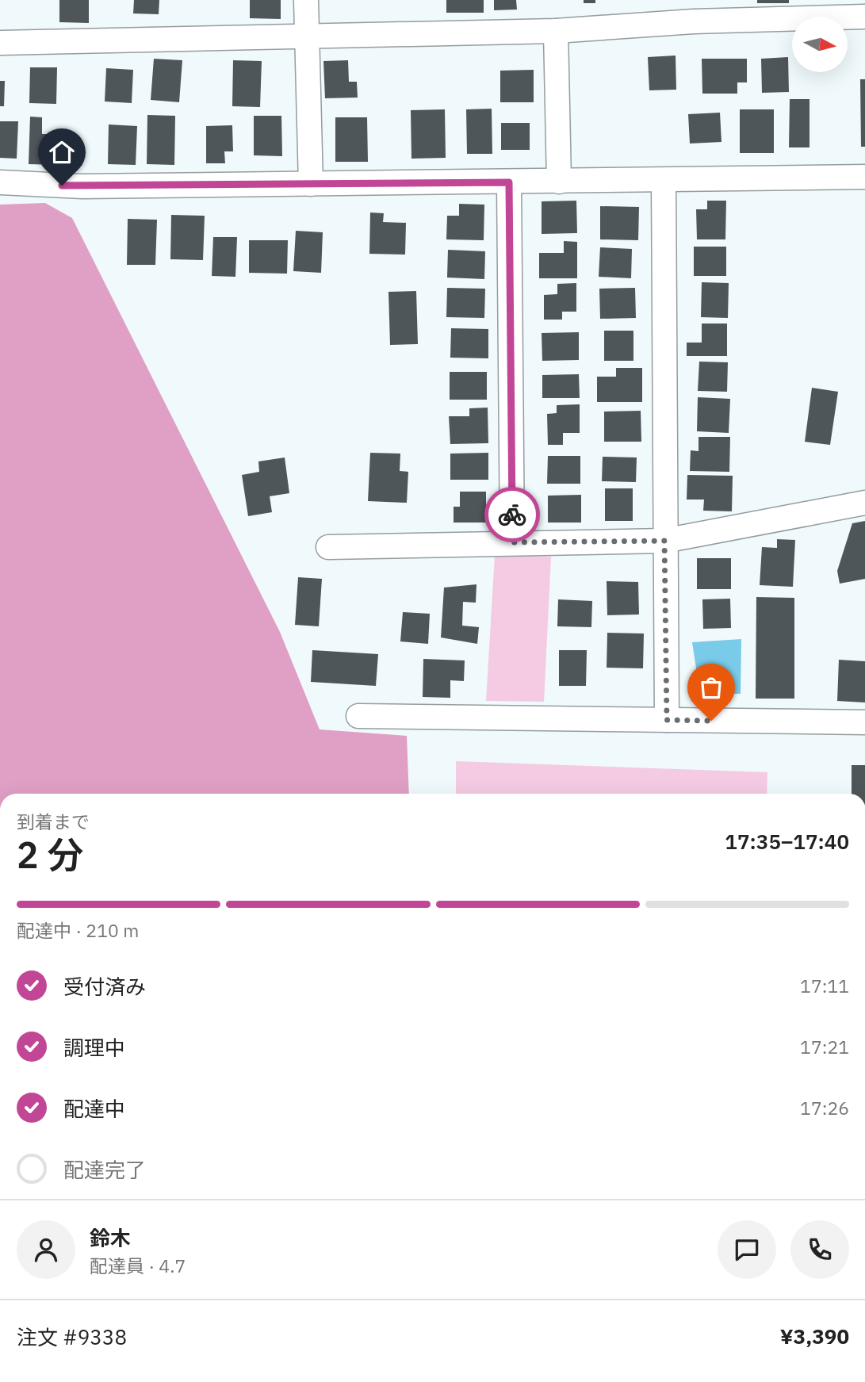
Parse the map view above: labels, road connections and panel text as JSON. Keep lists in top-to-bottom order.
{
  "north": "right",
  "page": {
    "heading": ["2 分", "到着まで", "17:35–17:40"],
    "panel": [
      "鈴木",
      "配達員 · 4.7",
      "注文 #9338",
      "¥3,390"
    ],
    "bar": "配達中 · 210 m",
    "list": [
      ["受付済み", "17:11"],
      ["調理中", "17:21"],
      ["配達中", "17:26"],
      "配達完了"
    ]
  }
}
